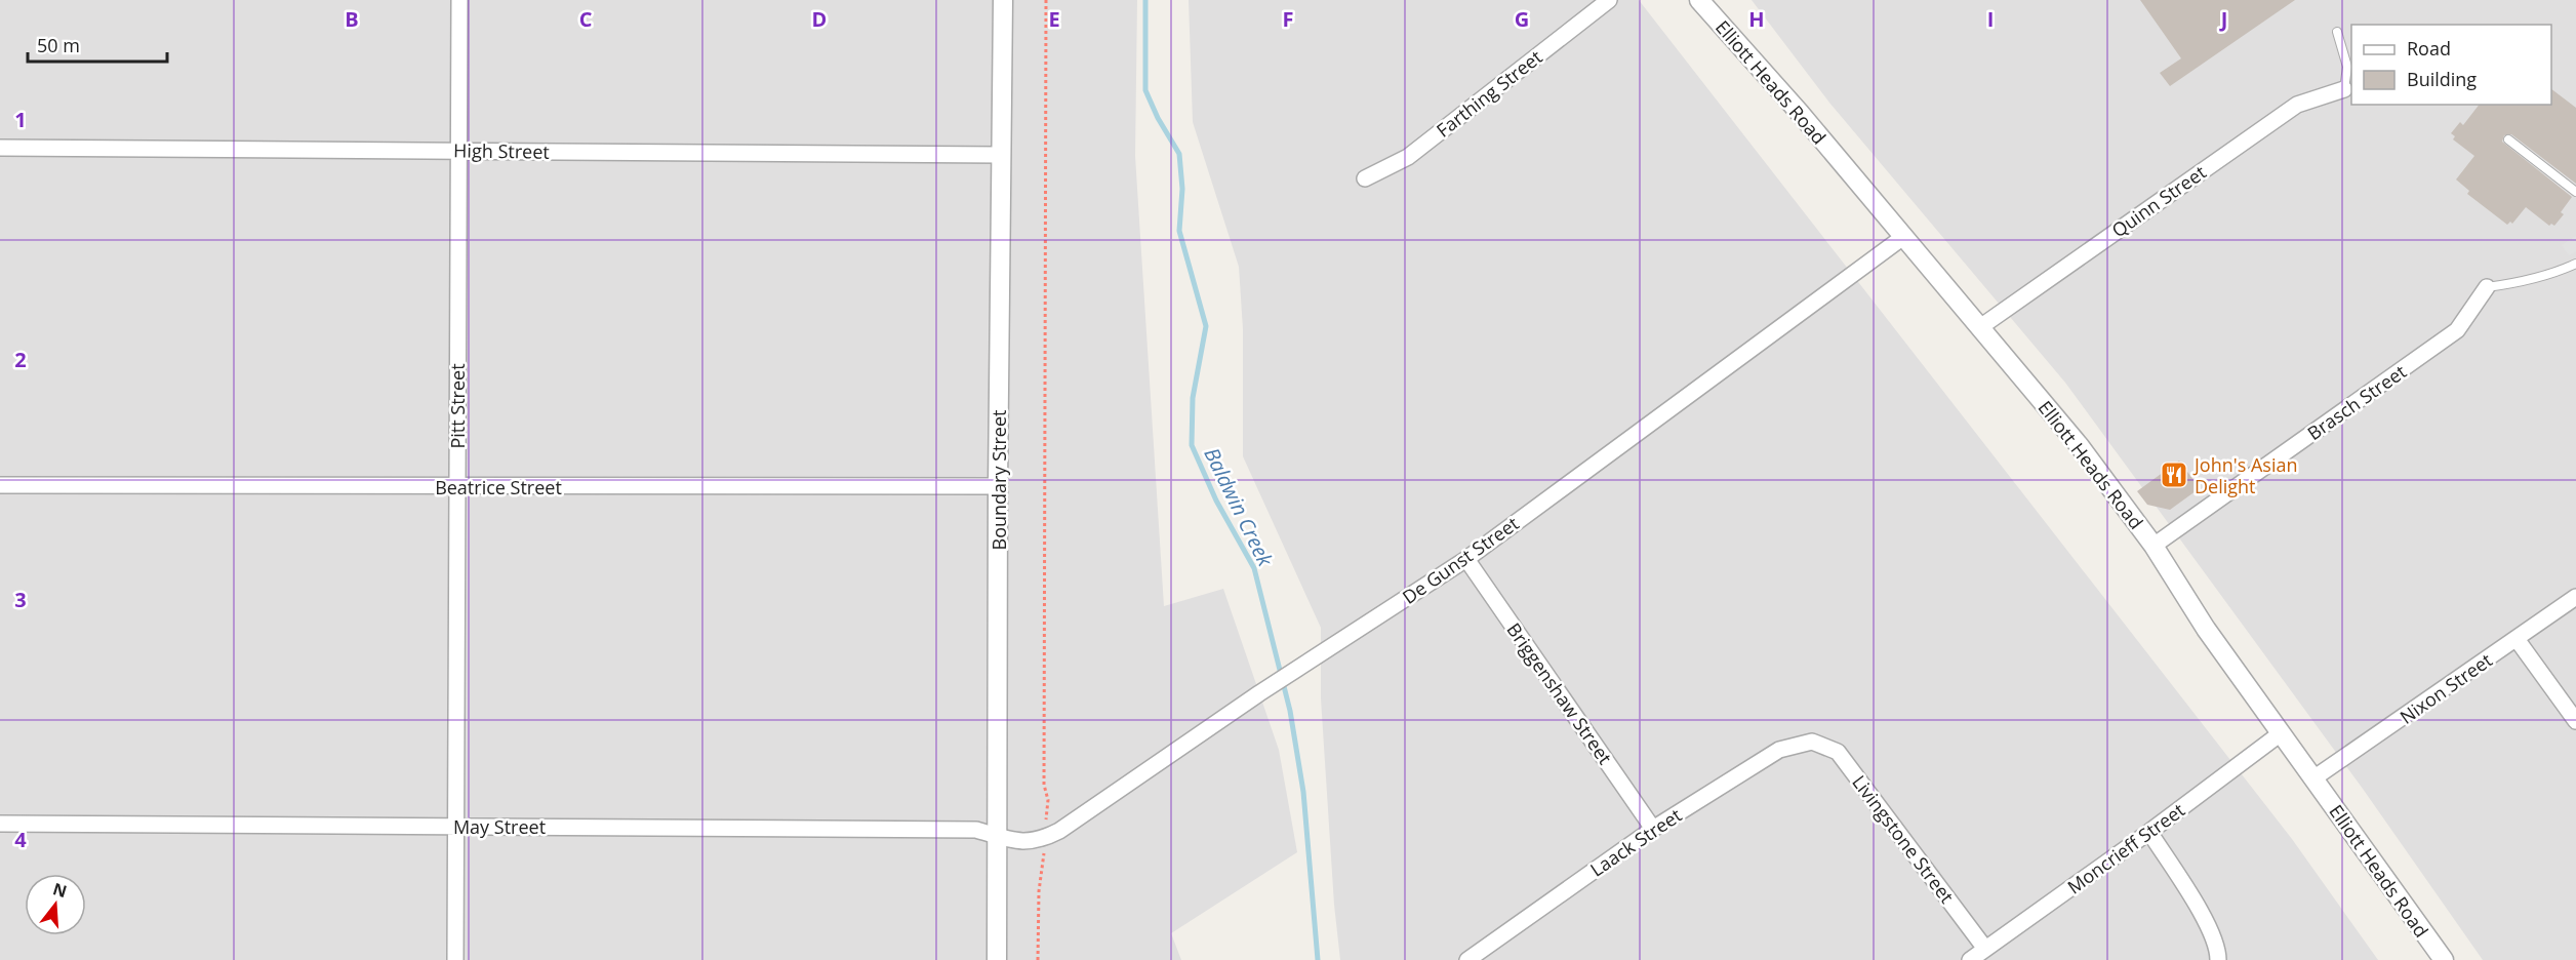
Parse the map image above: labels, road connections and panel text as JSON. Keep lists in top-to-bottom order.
{
  "streets": {
    "street": [
      "Elliott Heads Road",
      "Farthing Street",
      "High Street",
      "Quinn Street",
      "Brasch Street",
      "Pitt Street",
      "Boundary Street",
      "Beatrice Street",
      "De Gunst Street",
      "Nixon Street",
      "Briggenshaw Street",
      "May Street",
      "Livingstone Street",
      "Laack Street",
      "Moncrieff Street"
    ]
  },
  "crossings": [
    ["Elliott Heads Road", "Quinn Street"],
    ["Elliott Heads Road", "Brasch Street"],
    ["Elliott Heads Road", "De Gunst Street"],
    ["Elliott Heads Road", "Nixon Street"],
    ["Elliott Heads Road", "Moncrieff Street"],
    ["High Street", "Pitt Street"],
    ["High Street", "Boundary Street"],
    ["Pitt Street", "Beatrice Street"],
    ["Pitt Street", "May Street"],
    ["Boundary Street", "Beatrice Street"],
    ["Boundary Street", "De Gunst Street"],
    ["Boundary Street", "May Street"],
    ["De Gunst Street", "Briggenshaw Street"],
    ["De Gunst Street", "May Street"],
    ["Briggenshaw Street", "Laack Street"],
    ["Livingstone Street", "Laack Street"],
    ["Livingstone Street", "Moncrieff Street"]
  ],
  "water": ["Baldwin Creek"],
  "places": {
    "restaurant": ["John's Asian Delight"]
  },
  "legend": ["Road", "Building"],
  "scale_bar": "50 m",
  "north": "top",
  "grid": {
    "columns": [
      "B",
      "C",
      "D",
      "E",
      "F",
      "G",
      "H",
      "I",
      "J"
    ],
    "rows": [
      "1",
      "2",
      "3",
      "4"
    ]
  }
}
